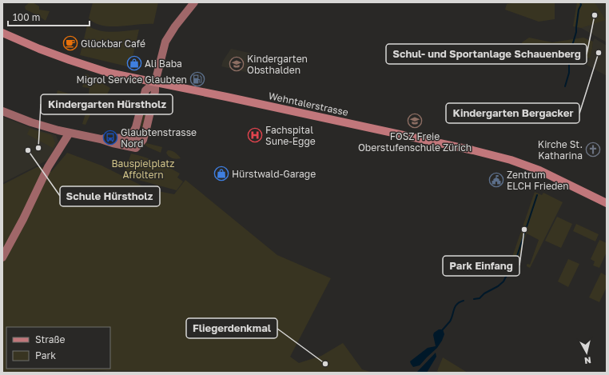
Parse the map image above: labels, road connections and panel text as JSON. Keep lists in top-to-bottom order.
{
  "streets": {
    "main road": ["Wehntalerstrasse"]
  },
  "parks": ["Bauspielplatz Affoltern"],
  "places": {
    "other": [
      "Schul- und Sportanlage Schauenberg",
      "Kindergarten Bergacker",
      "Kindergarten Hürstholz",
      "Schule Hürstholz",
      "Park Einfang",
      "Fliegerdenkmal"
    ],
    "cafe": ["Glückbar Café"],
    "shop": ["Ali Baba", "Hürstwald-Garage"],
    "school or university": ["Kindergarten Obsthalden", "FOSZ Freie Oberstufenschule Zürich"],
    "fuel station": ["Migrol Service Glaubten"],
    "hospital": ["Fachspital Sune-Egge"],
    "bus stop": ["Glaubtenstrasse Nord"],
    "church": ["Kirche St. Katharina"],
    "public building": ["Zentrum ELCH Frieden"]
  },
  "legend": ["Straße", "Park"],
  "scale_bar": "100 m",
  "north": "bottom"
}
